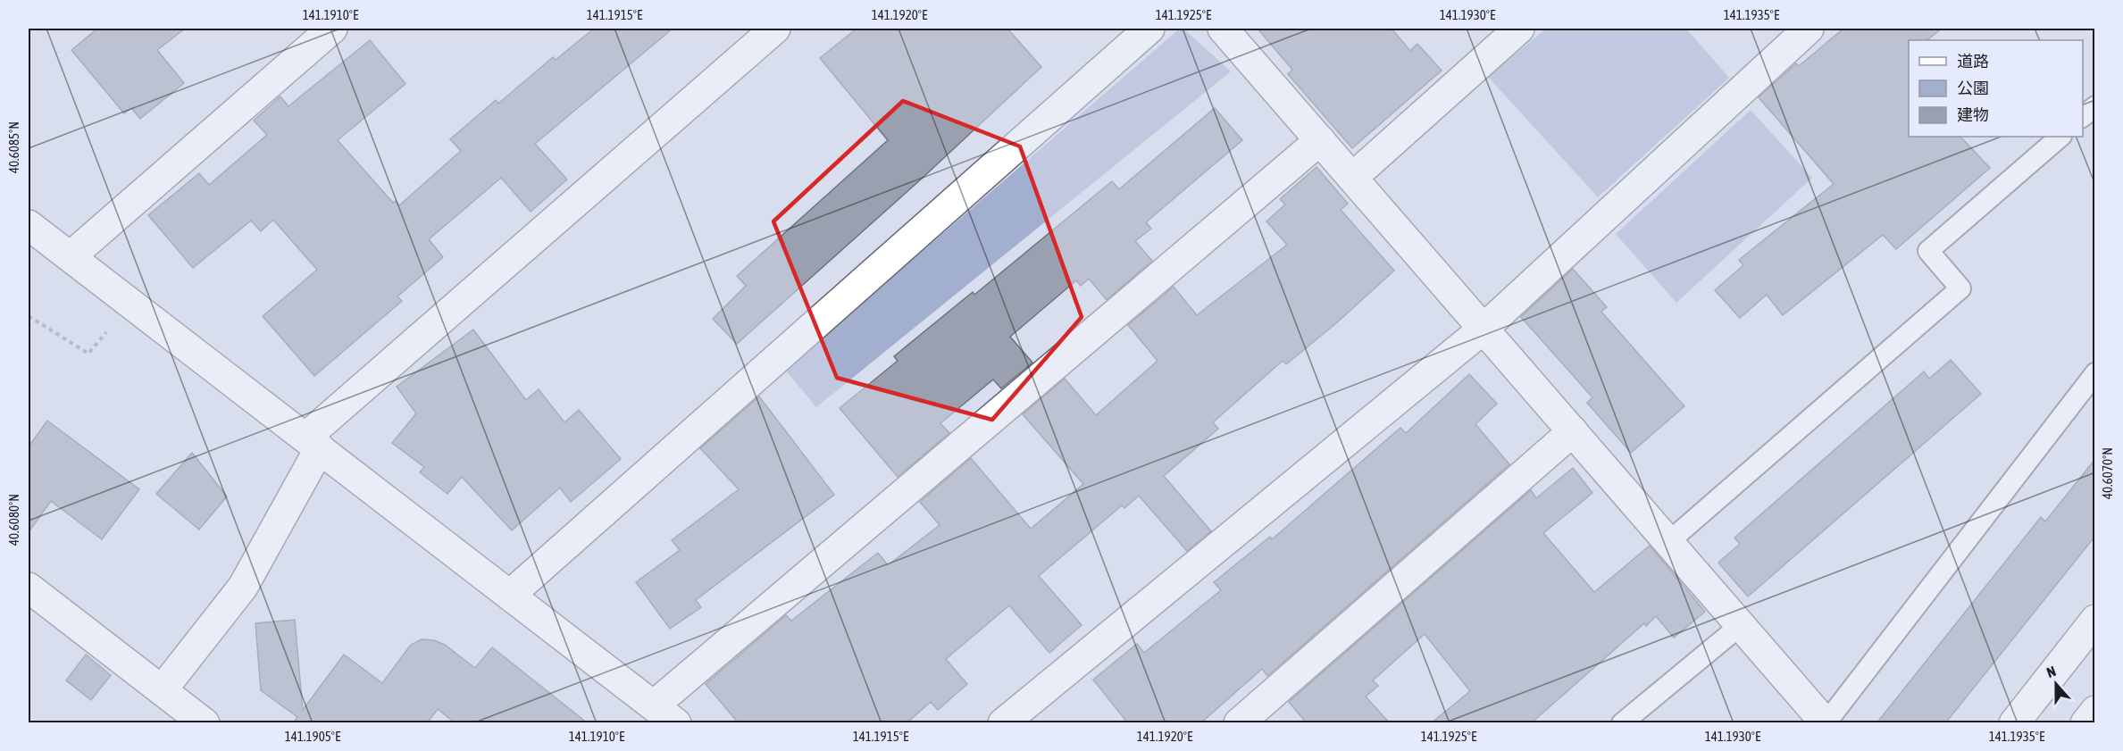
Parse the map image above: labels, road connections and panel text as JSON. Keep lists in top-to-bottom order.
{
  "legend": ["道路", "公園", "建物"],
  "north": "top",
  "coordinates": [
    "141.1910°E",
    "141.1915°E",
    "141.1920°E",
    "141.1925°E",
    "141.1930°E",
    "141.1935°E",
    "40.6085°N",
    "40.6070°N",
    "40.6080°N",
    "141.1905°E"
  ]
}
